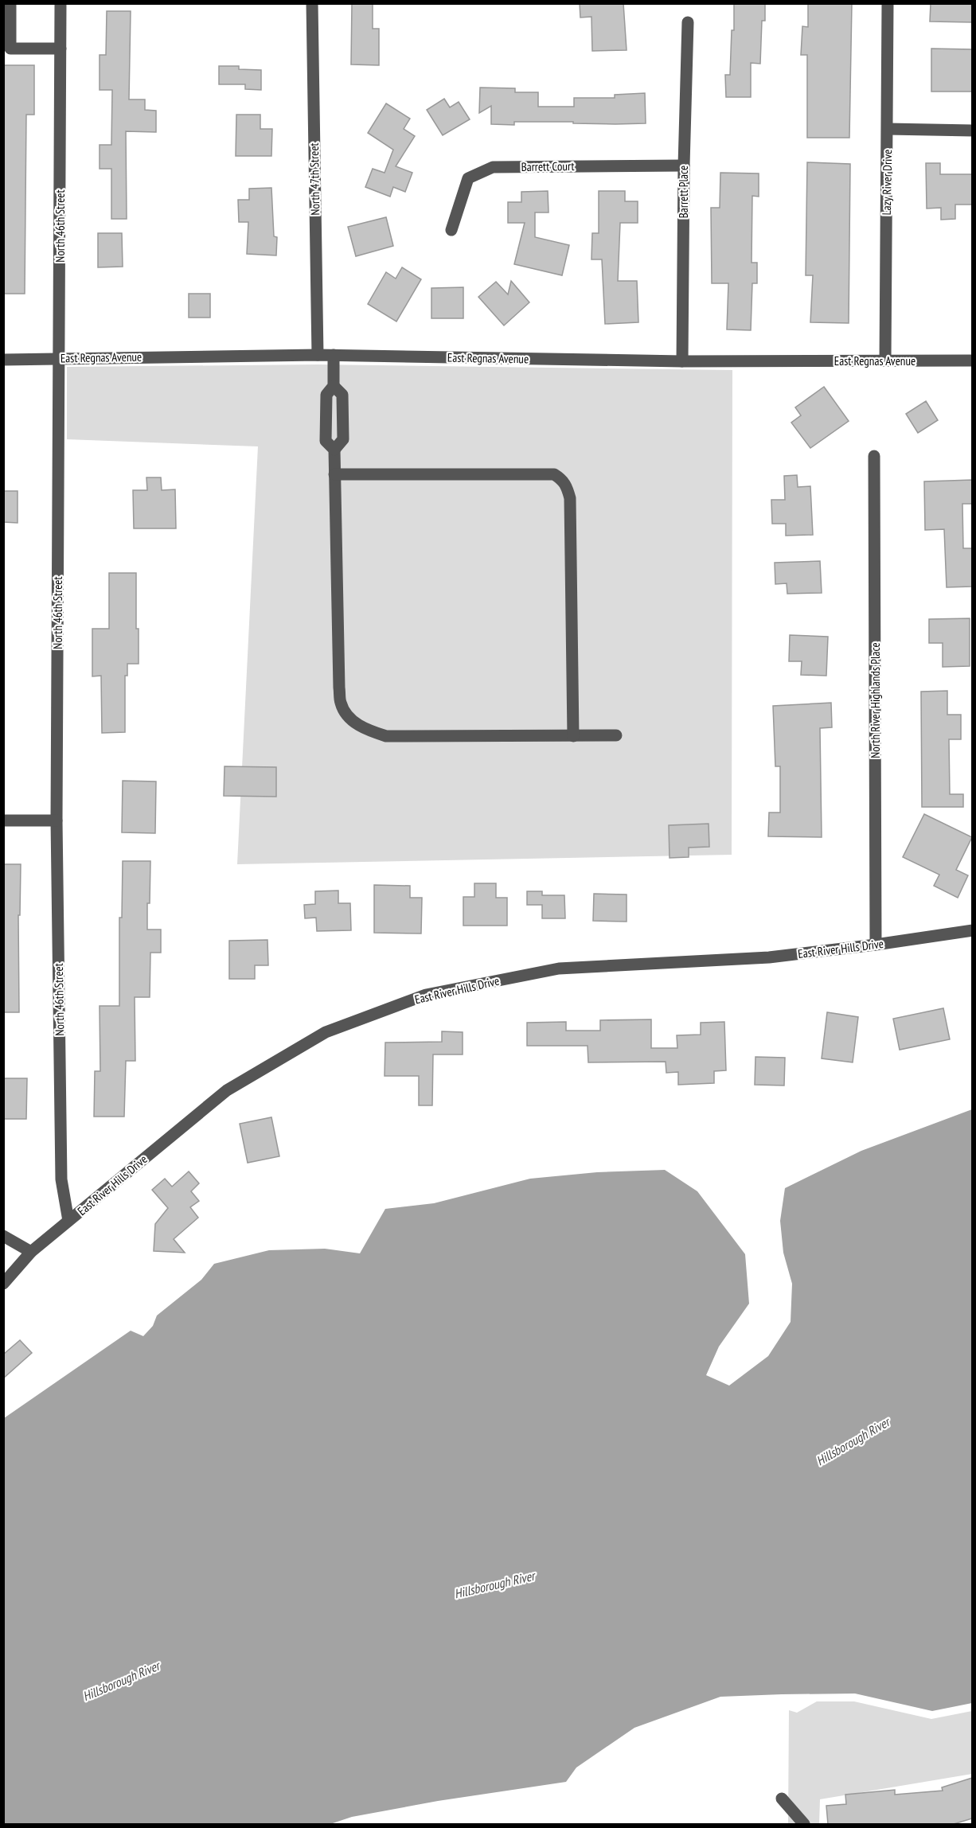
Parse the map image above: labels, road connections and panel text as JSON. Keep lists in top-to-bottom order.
{
  "streets": {
    "street": [
      "Barrett Court",
      "North 47th Street",
      "Lazy River Drive",
      "Barrett Place",
      "North 46th Street",
      "East Regnas Avenue",
      "North River Highlands Place",
      "East River Hills Drive"
    ]
  },
  "crossings": [
    ["Barrett Court", "Barrett Place"],
    ["North 47th Street", "East Regnas Avenue"],
    ["Lazy River Drive", "East Regnas Avenue"],
    ["Barrett Place", "East Regnas Avenue"],
    ["North 46th Street", "East Regnas Avenue"],
    ["North 46th Street", "East River Hills Drive"],
    ["North River Highlands Place", "East River Hills Drive"]
  ],
  "water": ["Hillsborough River"]
}
